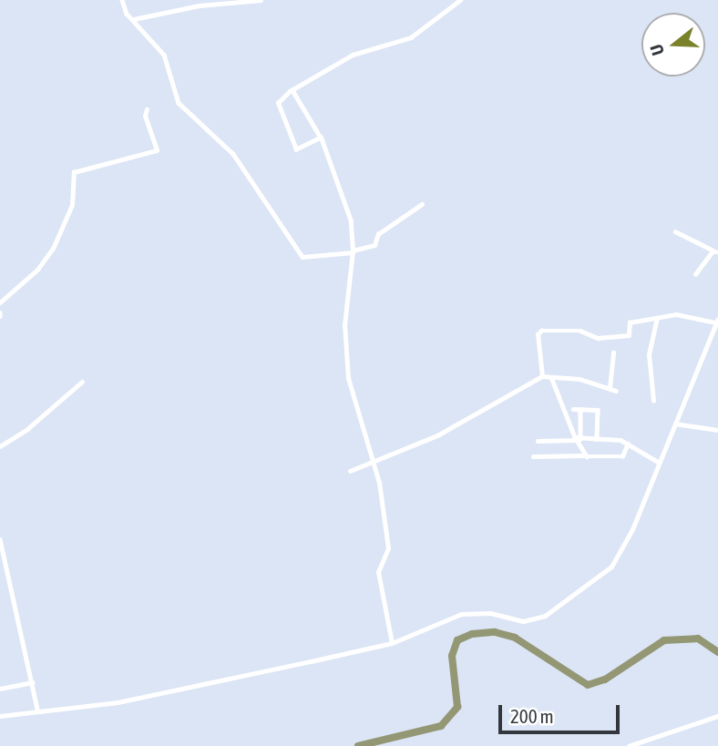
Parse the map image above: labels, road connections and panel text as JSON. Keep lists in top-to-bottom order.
{
  "scale_bar": "200 m",
  "north": "left"
}
